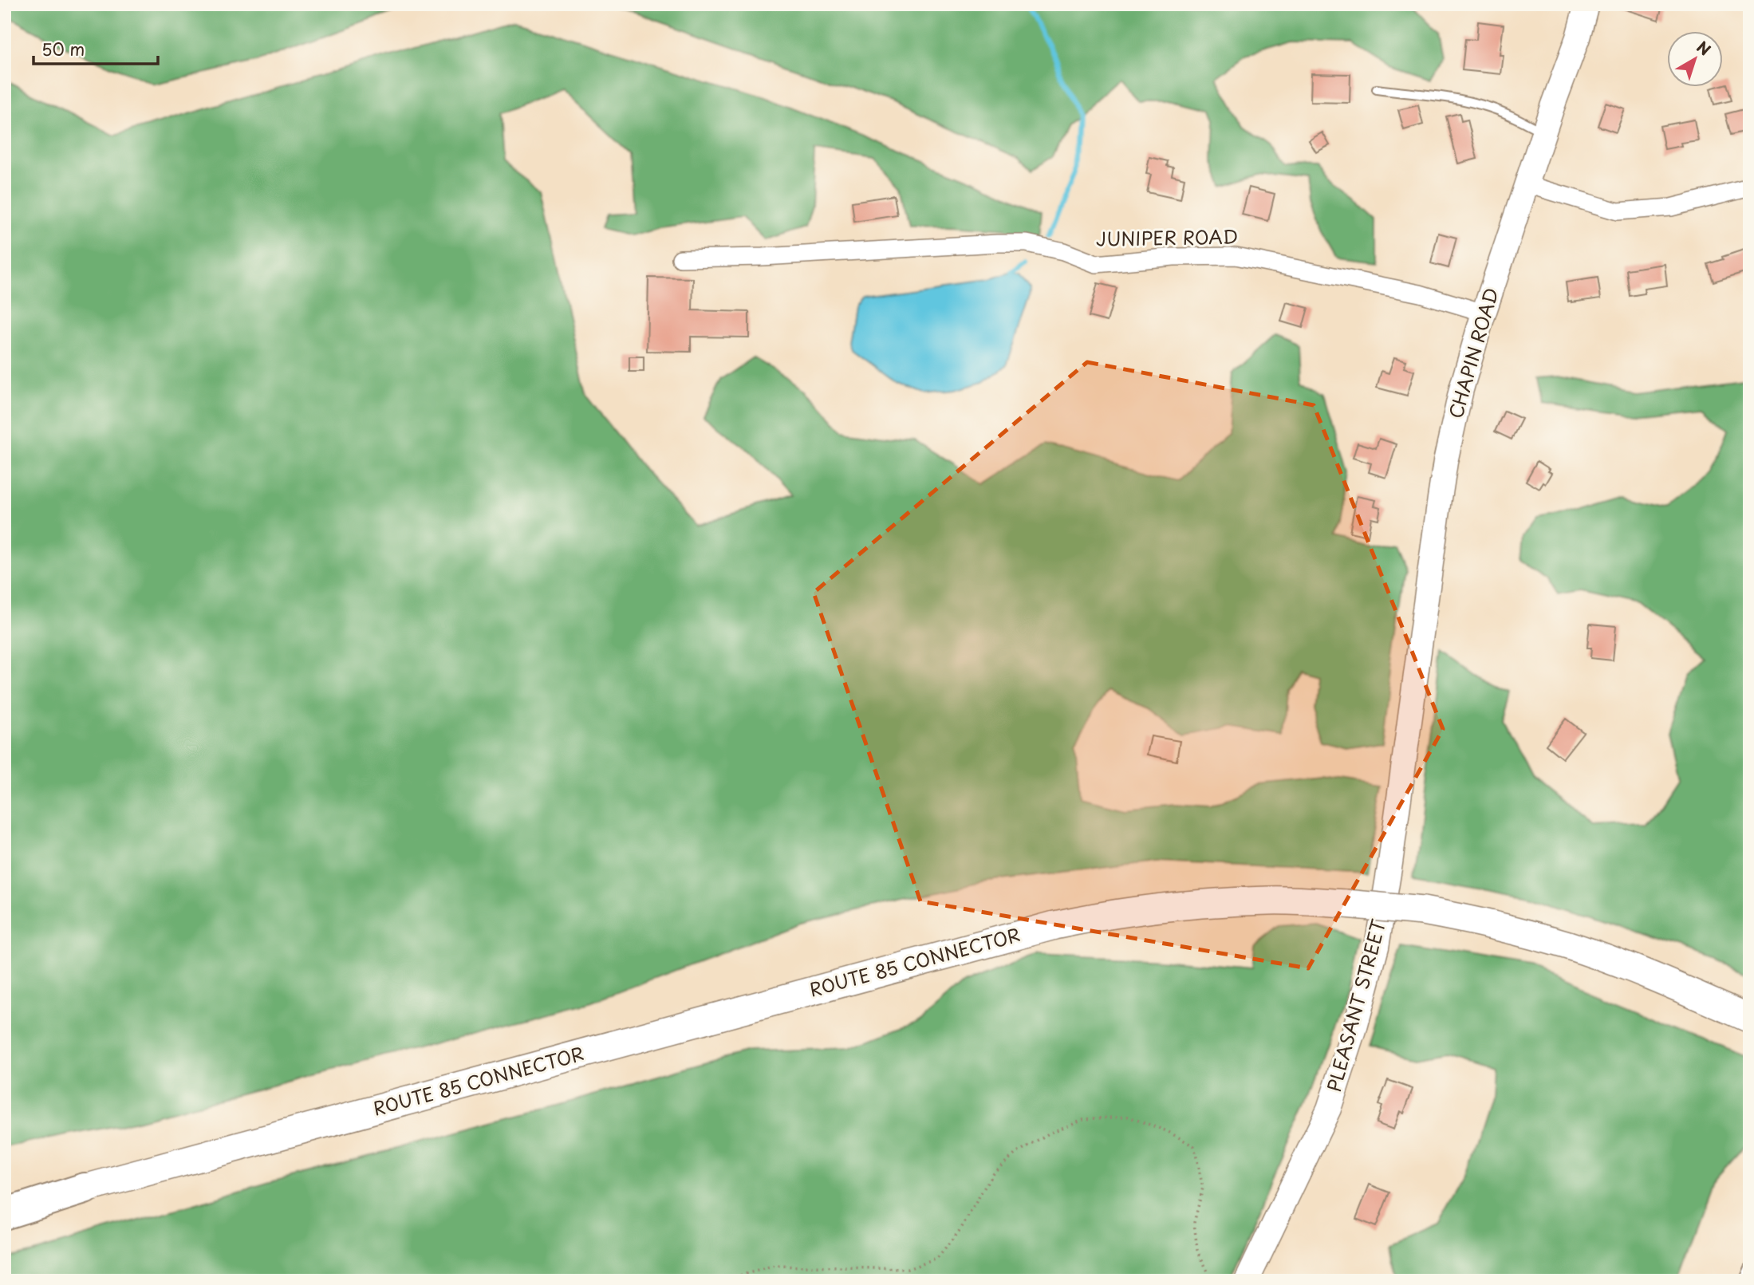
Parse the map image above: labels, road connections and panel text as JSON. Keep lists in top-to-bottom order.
{
  "streets": {
    "highway": ["ROUTE 85 CONNECTOR"],
    "street": ["JUNIPER ROAD", "CHAPIN ROAD", "PLEASANT STREET"]
  },
  "crossings": [
    ["JUNIPER ROAD", "CHAPIN ROAD"],
    ["CHAPIN ROAD", "PLEASANT STREET"]
  ],
  "scale_bar": "50 m",
  "north": "top right"
}
